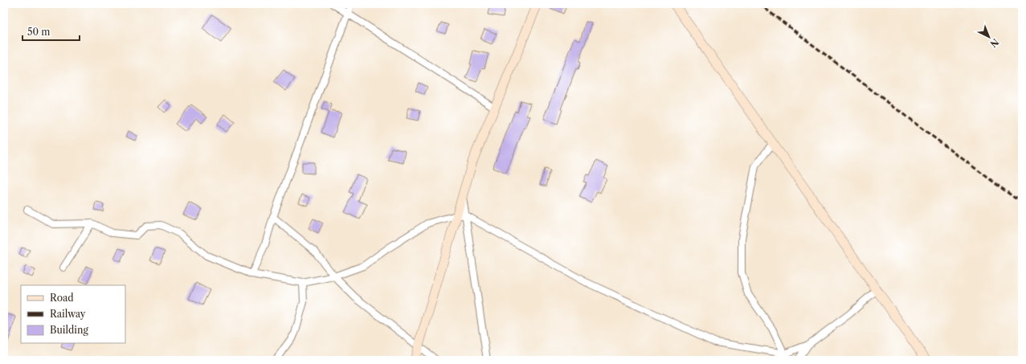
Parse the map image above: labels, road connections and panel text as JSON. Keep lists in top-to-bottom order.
{
  "legend": ["Road", "Railway", "Building"],
  "scale_bar": "50 m",
  "north": "bottom right"
}
